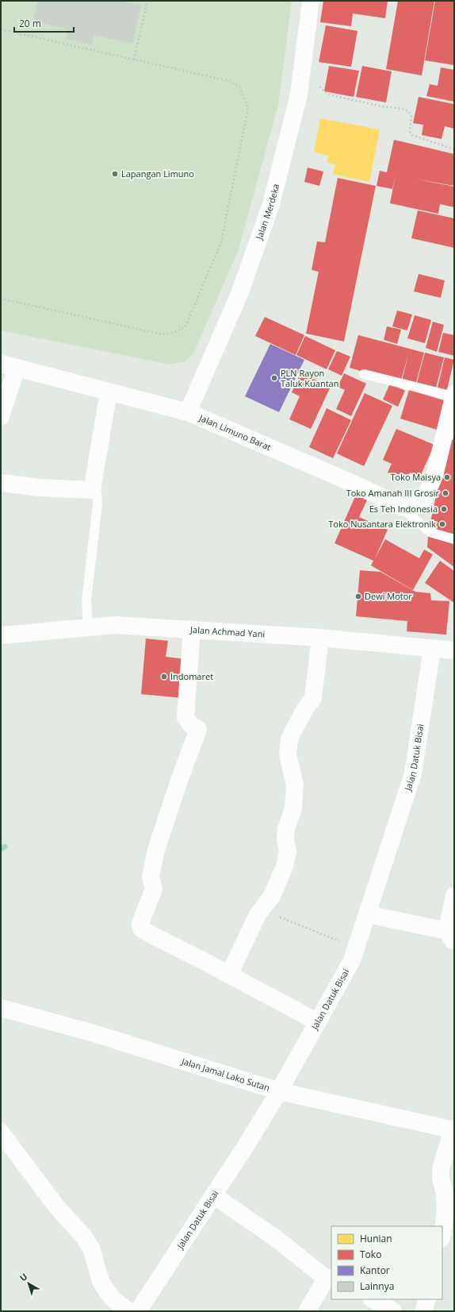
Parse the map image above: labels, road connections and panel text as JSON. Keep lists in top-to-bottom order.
{
  "streets": {
    "street": [
      "Jalan Merdeka",
      "Jalan Limuno Barat",
      "Jalan Achmad Yani",
      "Jalan Datuk Bisai",
      "Jalan Jamal Lako Sutan"
    ]
  },
  "crossings": [
    ["Jalan Merdeka", "Jalan Limuno Barat"],
    ["Jalan Achmad Yani", "Jalan Datuk Bisai"],
    ["Jalan Datuk Bisai", "Jalan Jamal Lako Sutan"]
  ],
  "places": [
    "Lapangan Limuno",
    "PLN Rayon Taluk Kuantan",
    "Toko Maisya",
    "Toko Amanah III Grosir",
    "Es Teh Indonesia",
    "Toko Nusantara Elektronik",
    "Dewi Motor",
    "Indomaret"
  ],
  "legend": [
    "Hunian",
    "Toko",
    "Kantor",
    "Lainnya"
  ],
  "scale_bar": "20 m",
  "north": "top left"
}
